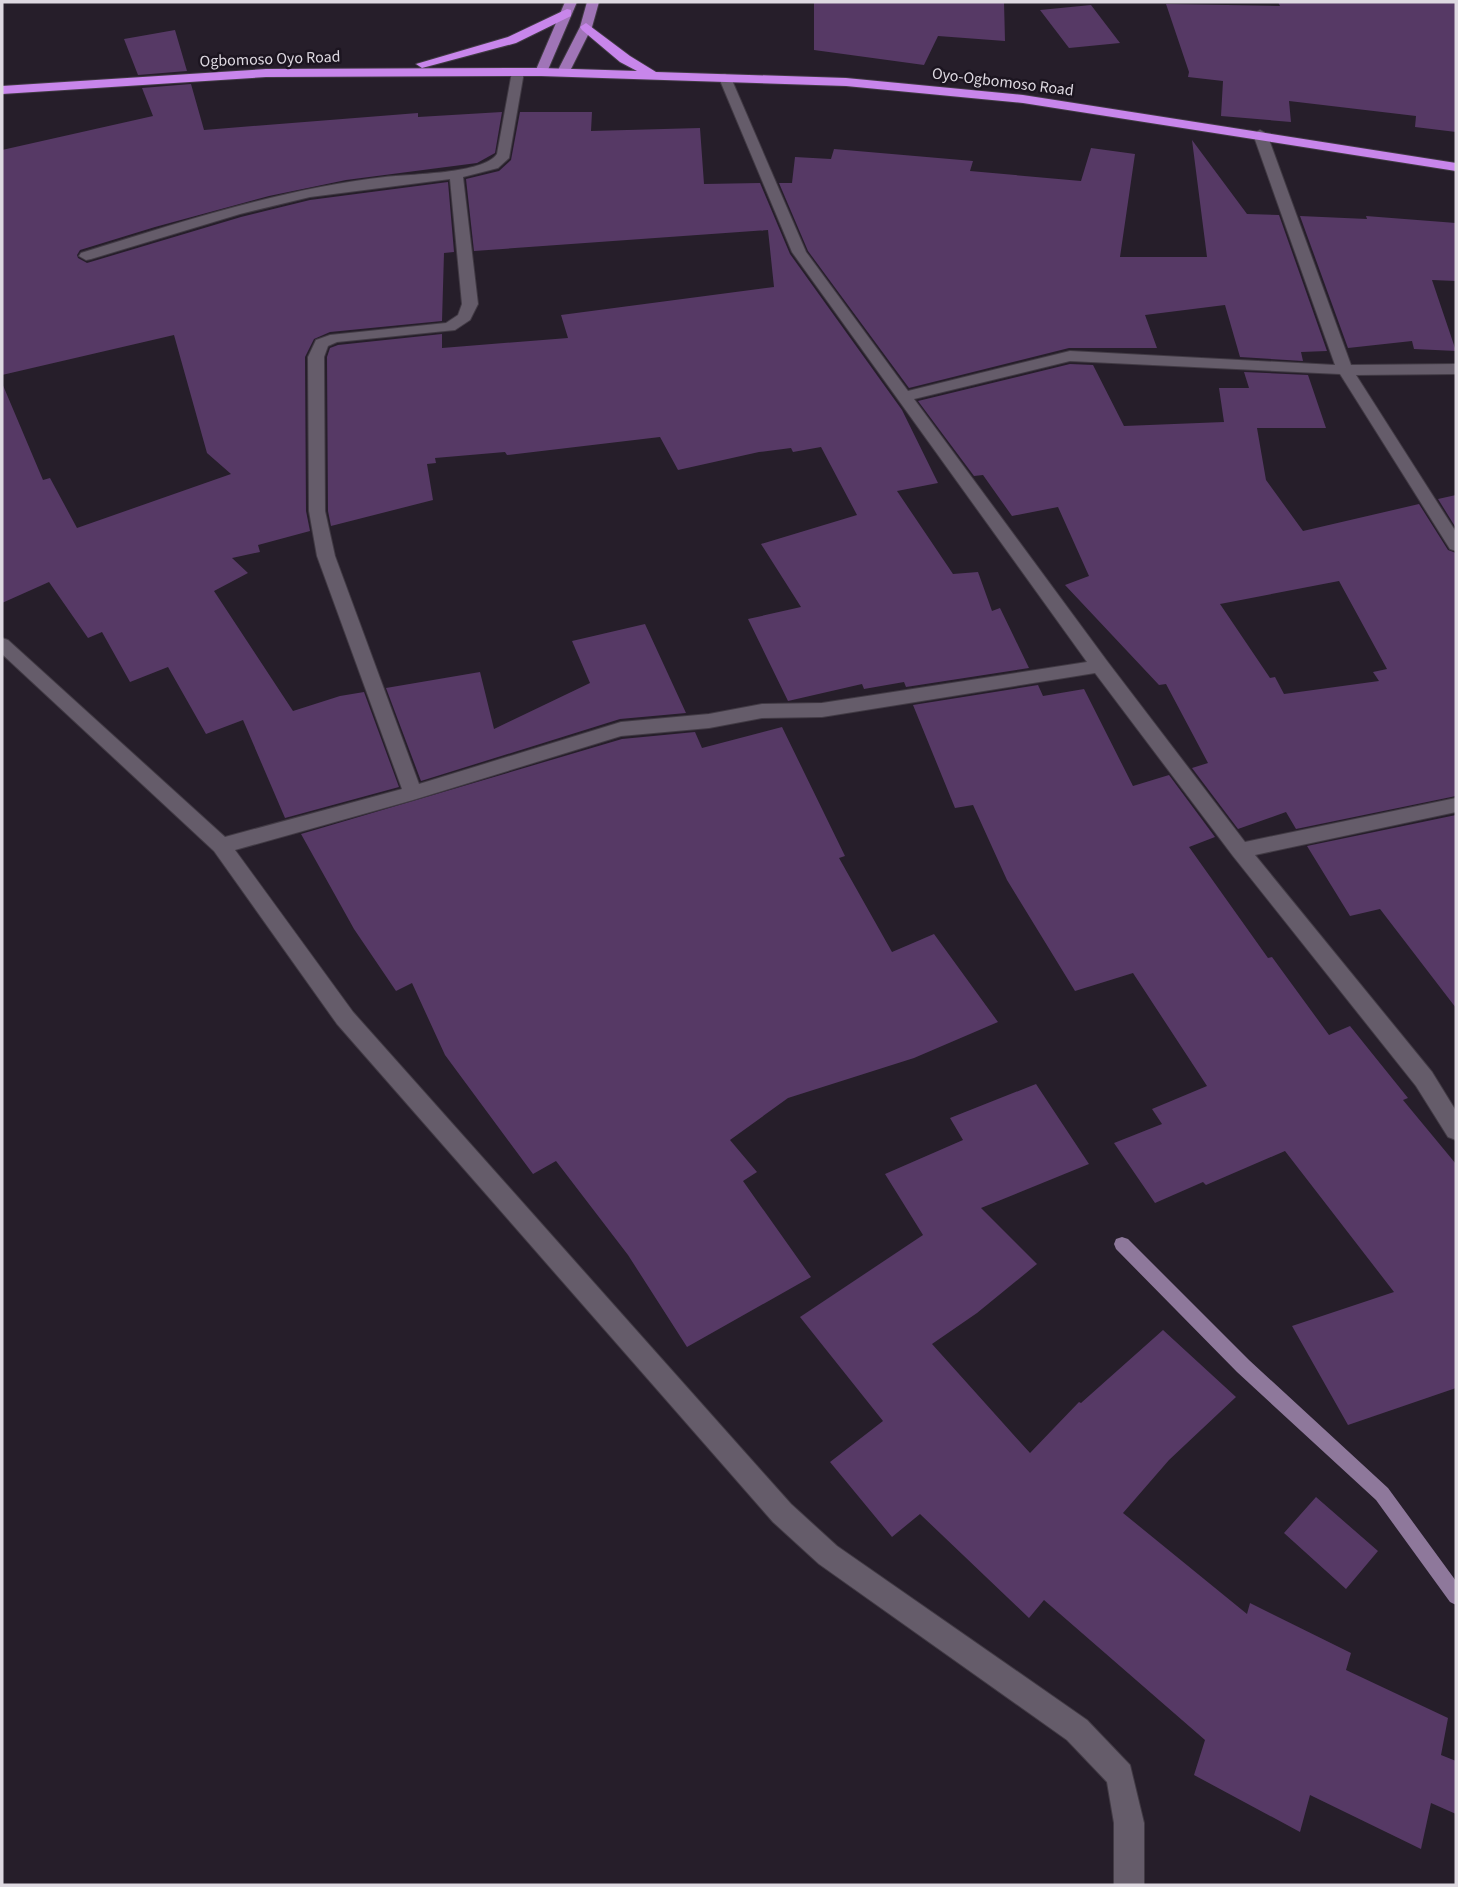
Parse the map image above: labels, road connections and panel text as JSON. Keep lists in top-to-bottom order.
{
  "streets": {
    "highway": ["Ogbomoso Oyo Road", "Oyo-Ogbomoso Road"]
  },
  "crossings": [
    ["Ogbomoso Oyo Road", "Oyo-Ogbomoso Road"]
  ]
}
